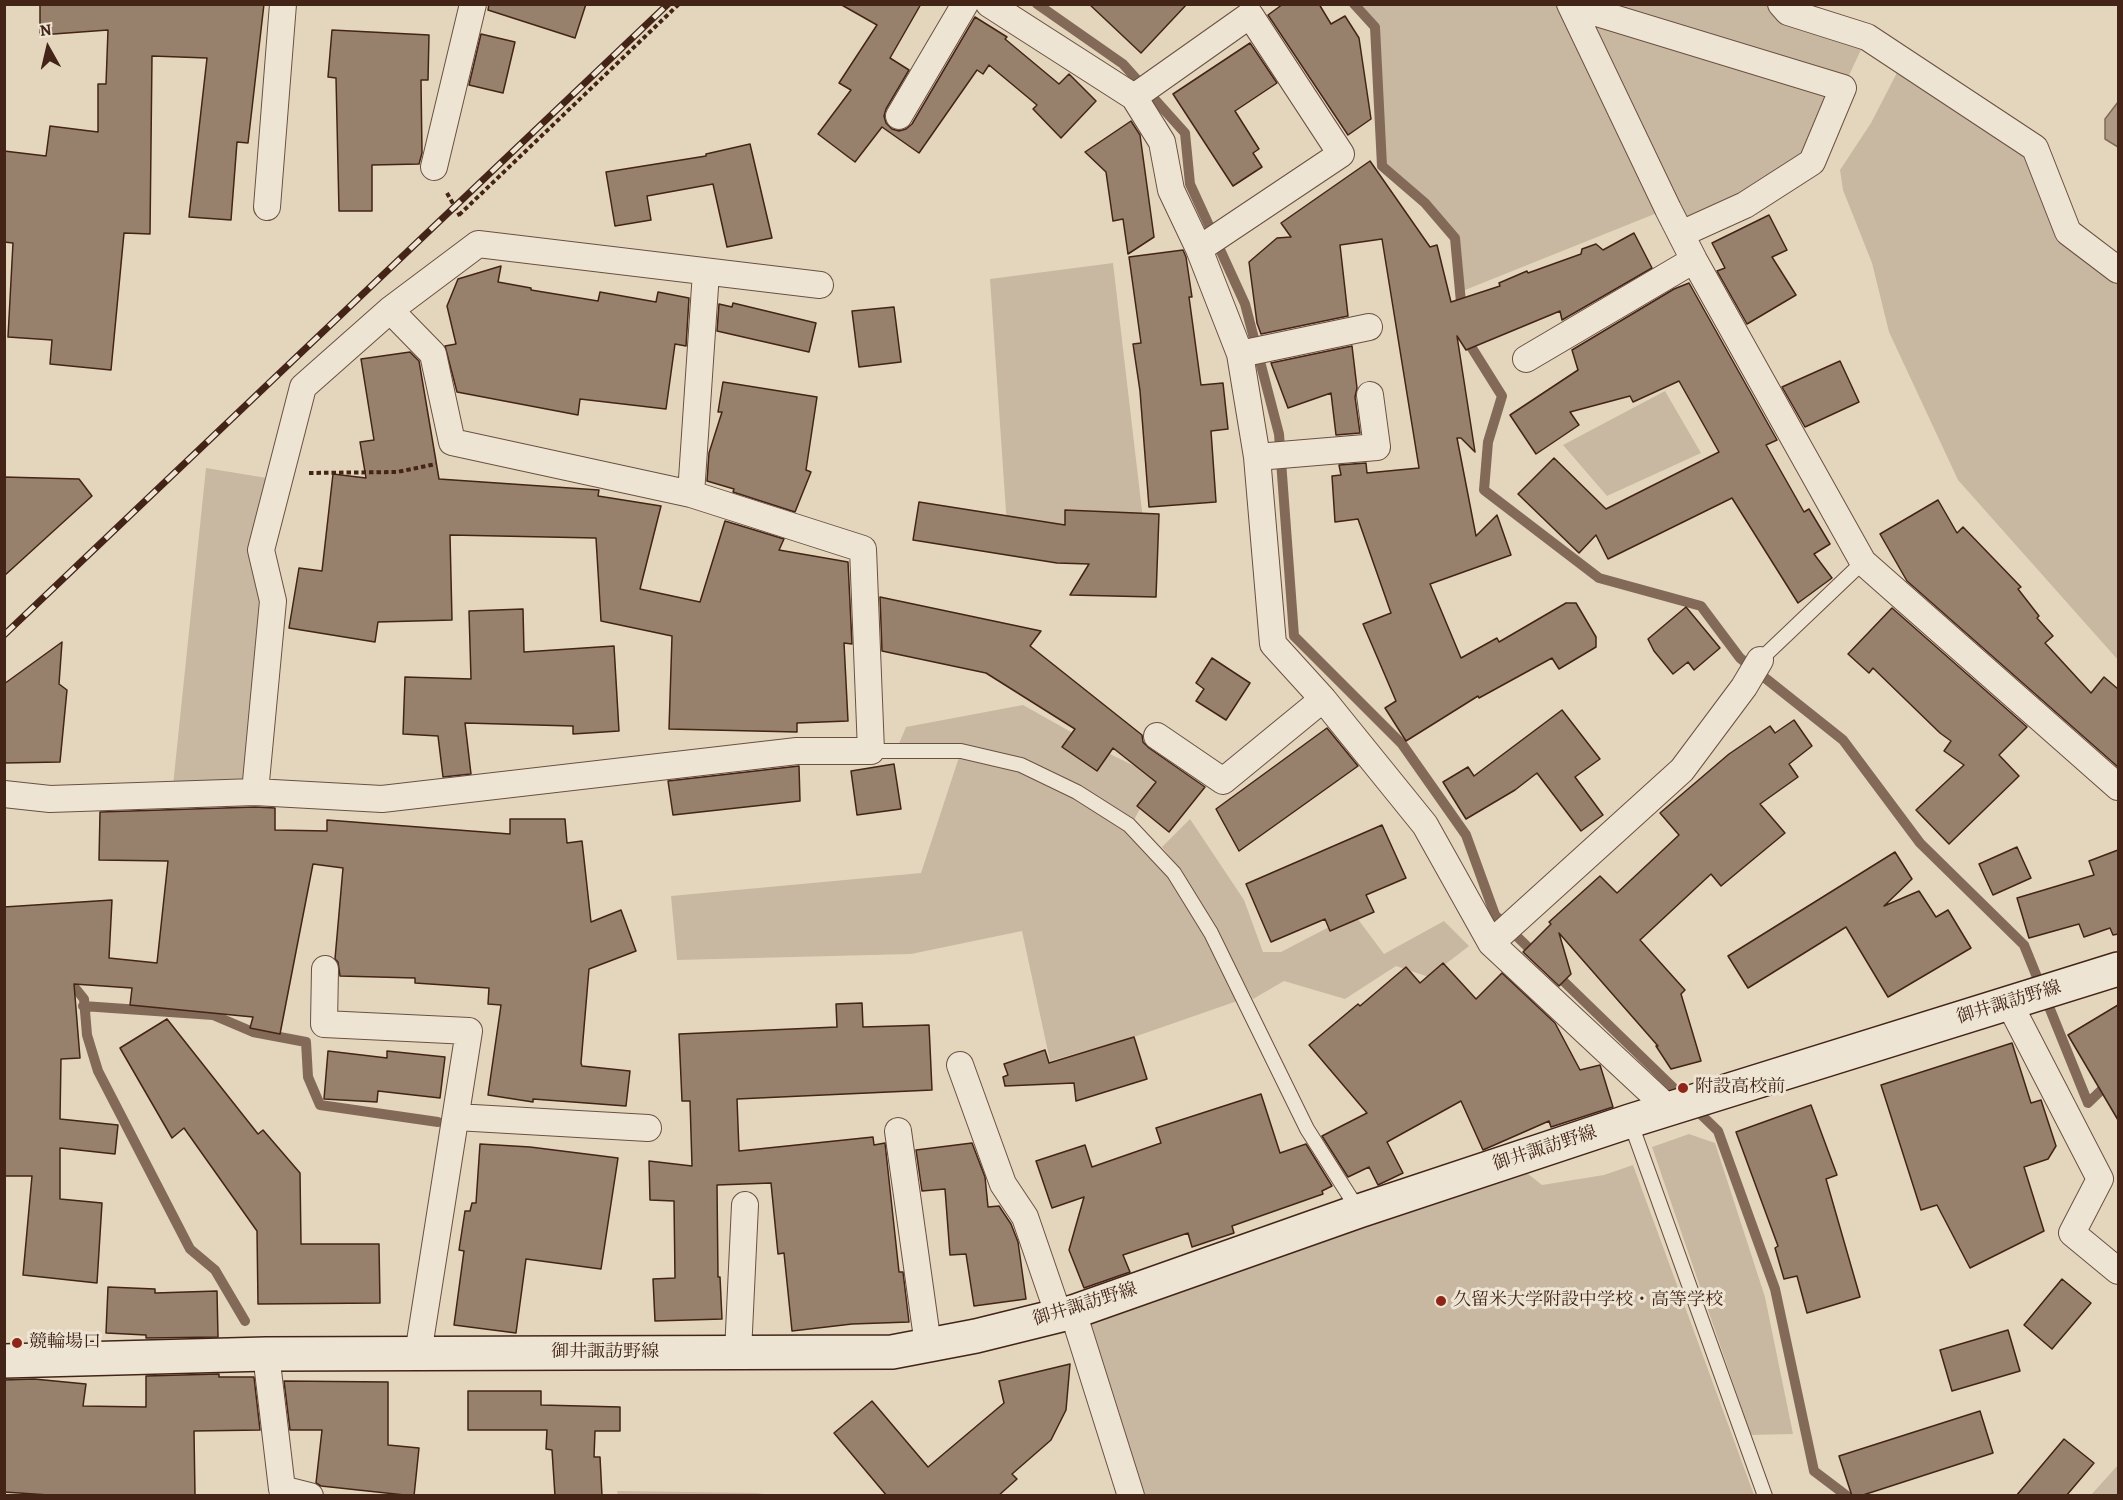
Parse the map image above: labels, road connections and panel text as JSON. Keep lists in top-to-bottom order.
{
  "streets": {
    "main road": ["御井諏訪野線"]
  },
  "places": ["附設高校前", "久留米大学附設中学校・高等学校", "競輪場口"],
  "north": "top"
}
